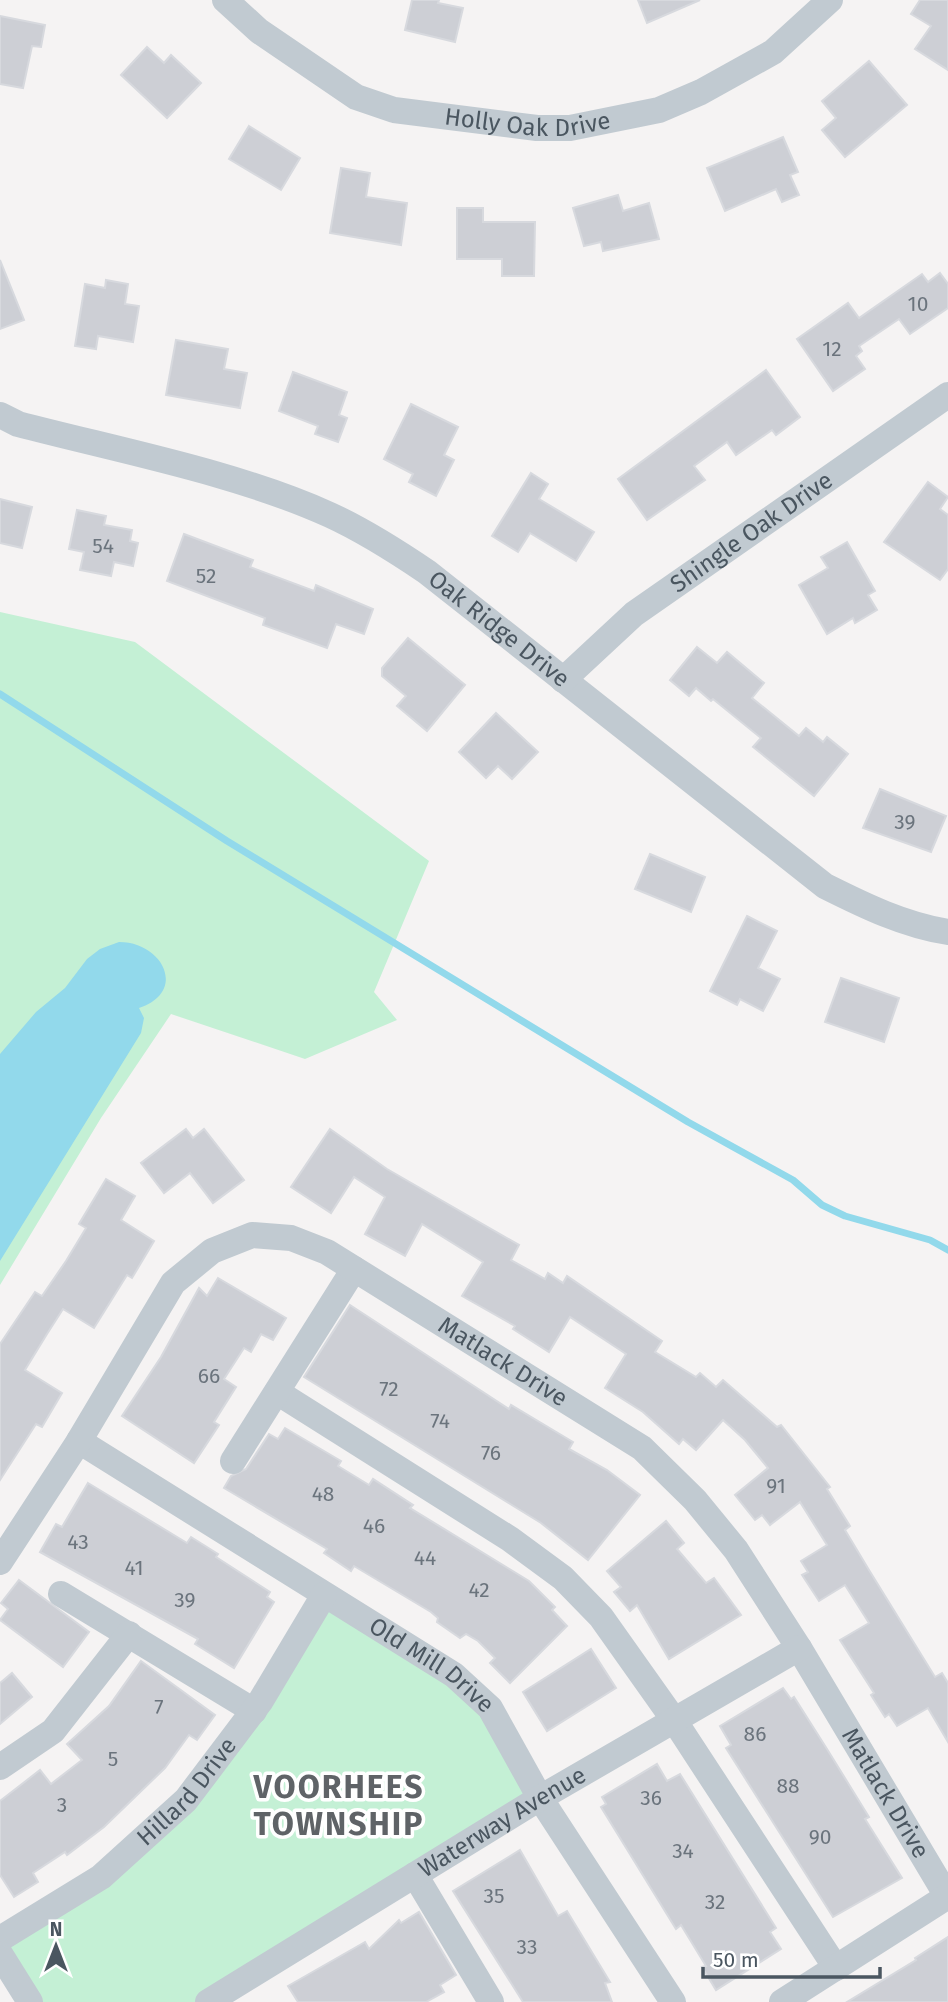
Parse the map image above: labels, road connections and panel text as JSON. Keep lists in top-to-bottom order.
{
  "streets": {
    "street": [
      "Holly Oak Drive",
      "Shingle Oak Drive",
      "Oak Ridge Drive",
      "Matlack Drive",
      "Old Mill Drive",
      "Hillard Drive",
      "Waterway Avenue"
    ]
  },
  "crossings": [
    ["Shingle Oak Drive", "Oak Ridge Drive"],
    ["Matlack Drive", "Old Mill Drive"],
    ["Matlack Drive", "Waterway Avenue"],
    ["Old Mill Drive", "Hillard Drive"],
    ["Old Mill Drive", "Waterway Avenue"]
  ],
  "districts": ["VOORHEES TOWNSHIP"],
  "house_numbers": [
    "10",
    "12",
    "54",
    "52",
    "39",
    "66",
    "72",
    "74",
    "76",
    "91",
    "48",
    "46",
    "43",
    "44",
    "41",
    "42",
    "39",
    "7",
    "86",
    "5",
    "88",
    "36",
    "3",
    "90",
    "34",
    "35",
    "32",
    "33"
  ],
  "scale_bar": "50 m",
  "north": "top"
}
